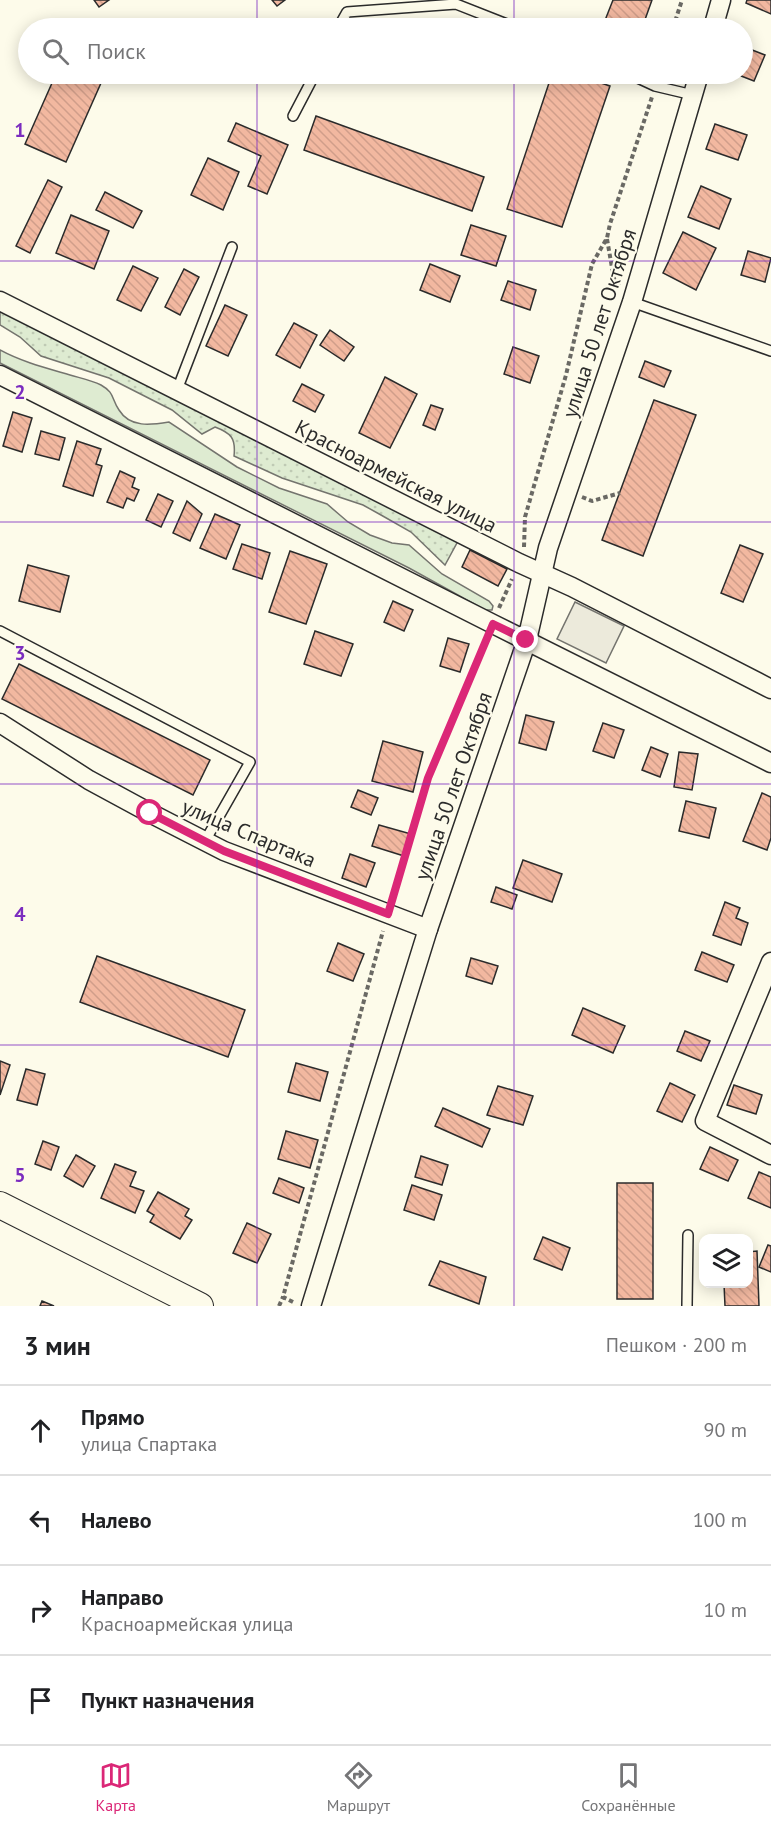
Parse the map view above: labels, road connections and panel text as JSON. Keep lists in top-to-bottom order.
{
  "streets": {
    "street": ["улица 50 лет Октября", "Красноармейская улица", "улица Спартака"]
  },
  "crossings": [
    ["улица 50 лет Октября", "Красноармейская улица"],
    ["улица 50 лет Октября", "улица Спартака"]
  ],
  "page": {
    "search": "Поиск",
    "heading": ["3 мин", "Пешком · 200 m"],
    "list": [
      ["Прямо", "улица Спартака", "90 m"],
      ["Налево", "100 m"],
      ["Направо", "Красноармейская улица", "10 m"],
      "Пункт назначения"
    ],
    "nav": ["Карта", "Маршрут", "Сохранённые"]
  },
  "grid": {
    "rows": [
      "1",
      "2",
      "3",
      "4",
      "5"
    ]
  }
}
